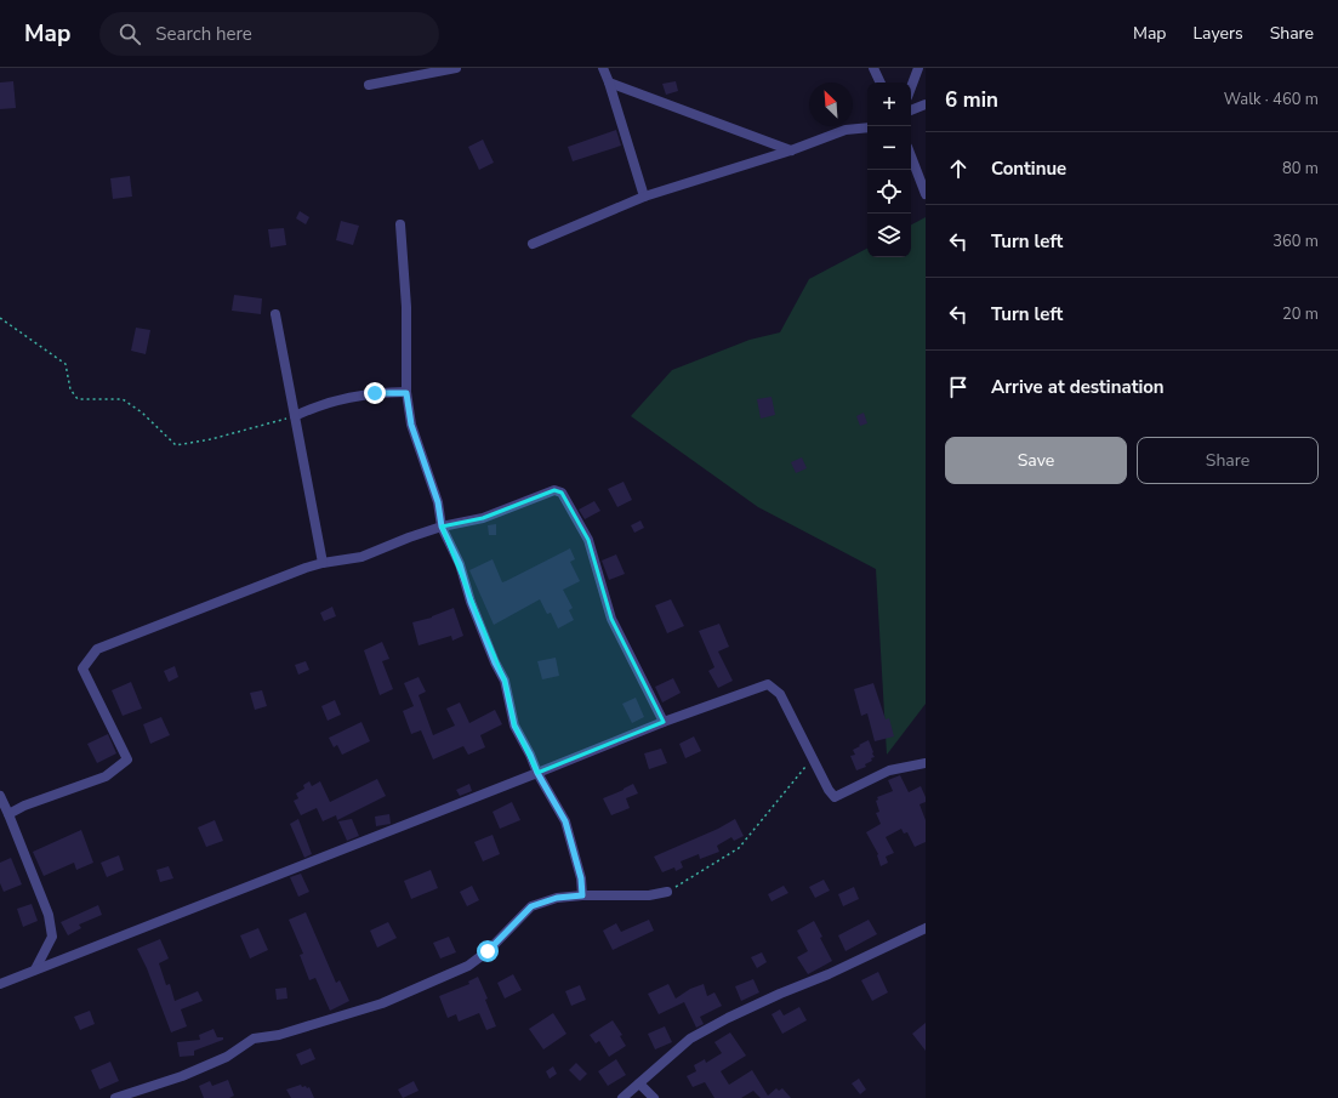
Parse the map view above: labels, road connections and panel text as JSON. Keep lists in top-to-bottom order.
{
  "north": "top left",
  "page": {
    "header": "Map",
    "search": "Search here",
    "nav": ["Map", "Layers", "Share"],
    "heading": ["6 min", "Walk · 460 m"],
    "map_buttons": ["+", "−"],
    "list": [
      ["Continue", "80 m"],
      ["Turn left", "360 m"],
      ["Turn left", "20 m"],
      "Arrive at destination"
    ],
    "buttons": ["Save", "Share"]
  }
}
